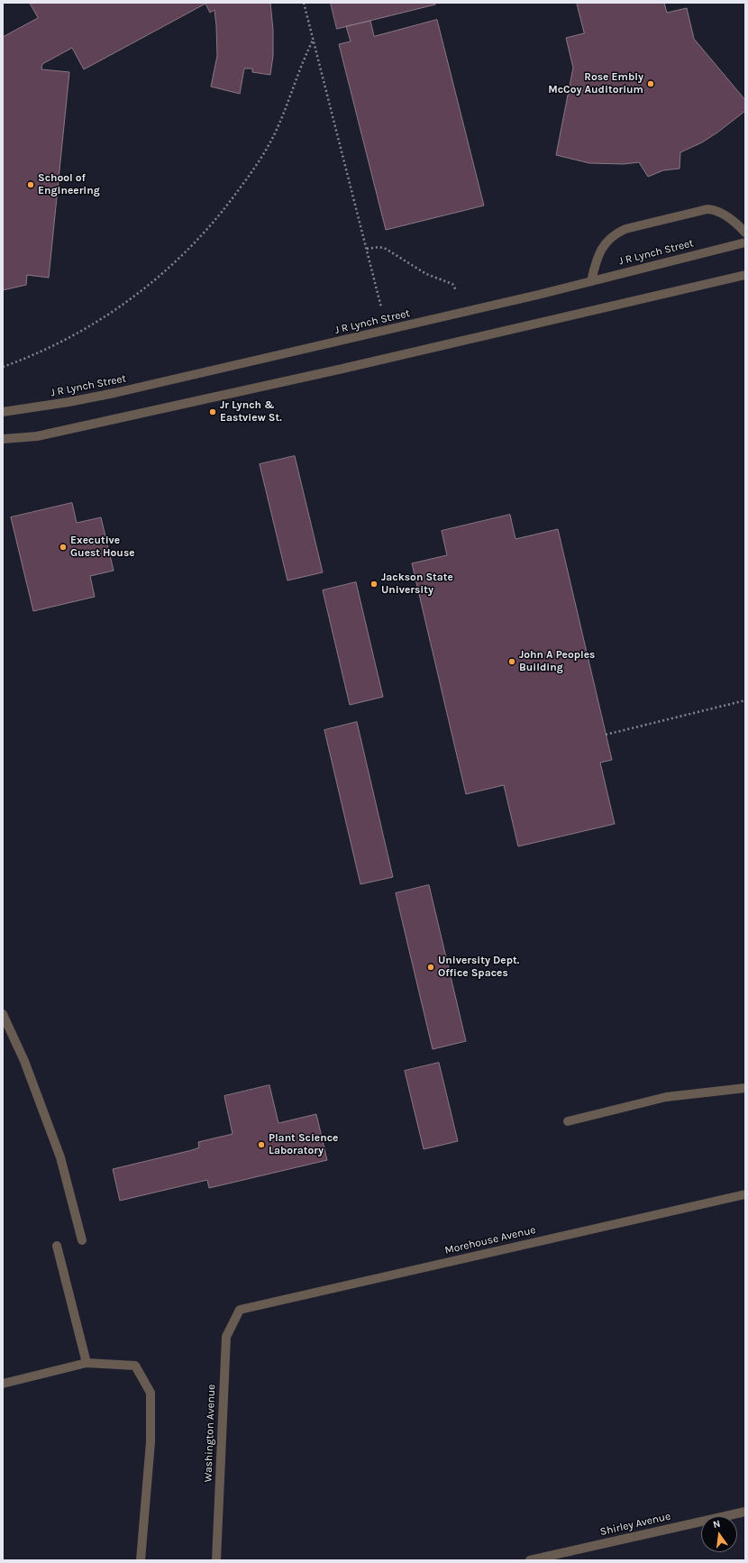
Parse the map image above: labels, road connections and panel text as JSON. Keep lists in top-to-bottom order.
{
  "streets": {
    "street": [
      "J R Lynch Street",
      "Morehouse Avenue",
      "Washington Avenue",
      "Shirley Avenue"
    ]
  },
  "crossings": [
    ["Morehouse Avenue", "Washington Avenue"]
  ],
  "places": [
    "Rose Embly McCoy Auditorium",
    "School of Engineering",
    "Jr Lynch & Eastview St.",
    "Executive Guest House",
    "Jackson State University",
    "John A Peoples Building",
    "University Dept. Office Spaces",
    "Plant Science Laboratory"
  ],
  "north": "top"
}
